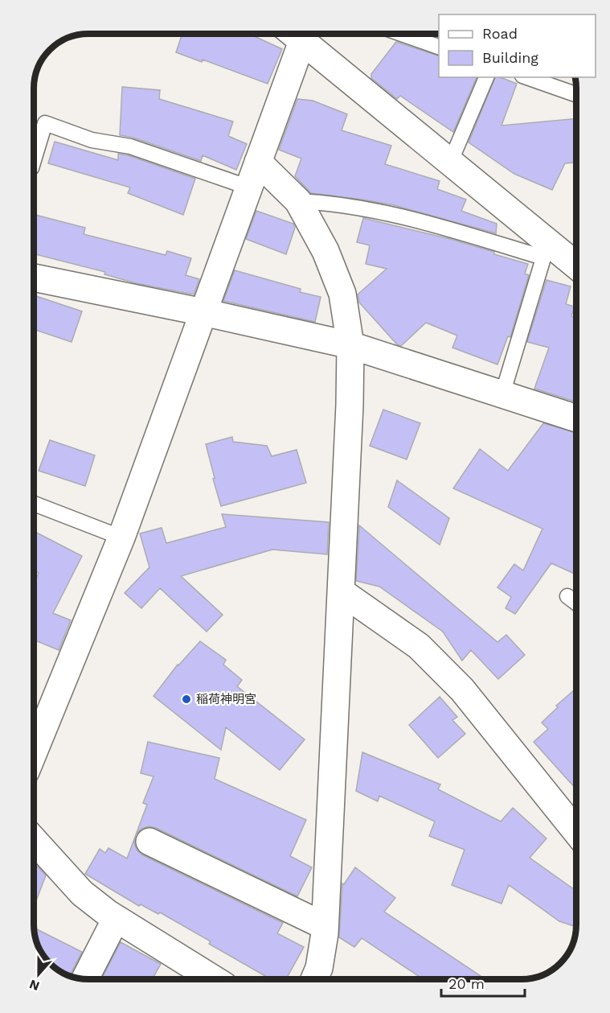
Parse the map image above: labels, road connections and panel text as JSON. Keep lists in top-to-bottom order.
{
  "places": ["稲荷神明宮"],
  "legend": ["Road", "Building"],
  "scale_bar": "20 m",
  "north": "bottom"
}
